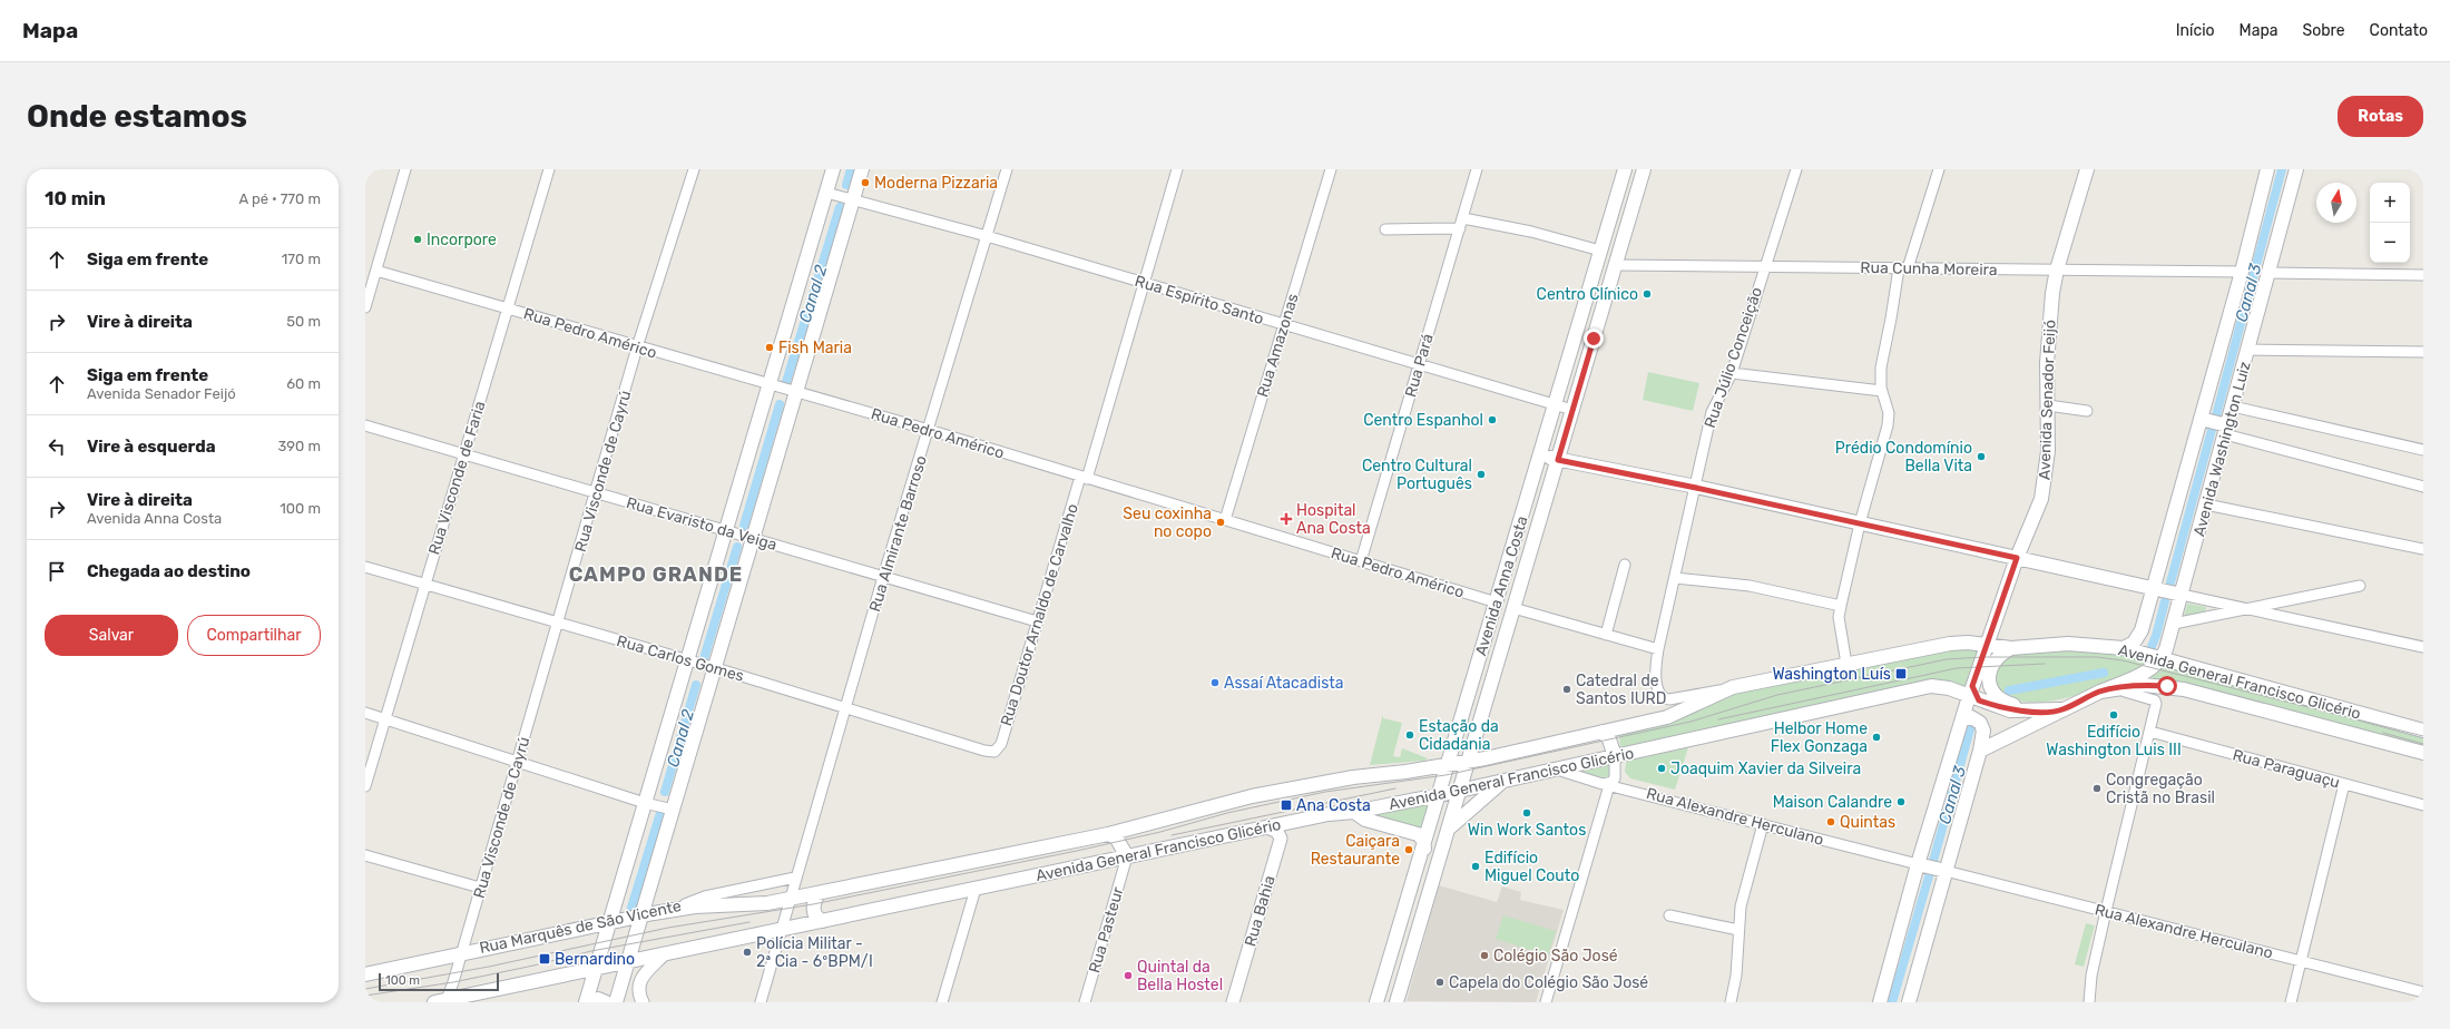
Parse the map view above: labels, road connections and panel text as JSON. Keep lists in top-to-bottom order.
{
  "streets": {
    "main road": [
      "Avenida Senador Feijó",
      "Avenida Washington Luiz",
      "Avenida Anna Costa",
      "Avenida General Francisco Glicério",
      "Rua Marquês de São Vicente"
    ],
    "street": [
      "Rua Cunha Moreira",
      "Rua Espírito Santo",
      "Rua Pedro Américo",
      "Rua Amazonas",
      "Rua Júlio Conceição",
      "Rua Pará",
      "Rua Visconde de Cayrú",
      "Rua Visconde de Faria",
      "Rua Evaristo da Veiga",
      "Rua Almirante Barroso",
      "Rua Doutor Arnaldo de Carvalho",
      "Rua Carlos Gomes",
      "Rua Paraguaçu",
      "Rua Alexandre Herculano",
      "Rua Bahia",
      "Rua Pasteur"
    ]
  },
  "crossings": [
    ["Rua Cunha Moreira", "Rua Júlio Conceição"],
    ["Rua Cunha Moreira", "Avenida Senador Feijó"],
    ["Rua Cunha Moreira", "Avenida Washington Luiz"],
    ["Rua Cunha Moreira", "Avenida Anna Costa"],
    ["Rua Espírito Santo", "Rua Amazonas"],
    ["Rua Espírito Santo", "Rua Pará"],
    ["Rua Espírito Santo", "Rua Almirante Barroso"],
    ["Rua Espírito Santo", "Avenida Anna Costa"],
    ["Rua Espírito Santo", "Rua Doutor Arnaldo de Carvalho"],
    ["Rua Pedro Américo", "Rua Amazonas"],
    ["Rua Pedro Américo", "Rua Pará"],
    ["Rua Pedro Américo", "Rua Visconde de Cayrú"],
    ["Rua Pedro Américo", "Rua Visconde de Faria"],
    ["Rua Pedro Américo", "Rua Almirante Barroso"],
    ["Rua Pedro Américo", "Avenida Anna Costa"],
    ["Rua Pedro Américo", "Rua Doutor Arnaldo de Carvalho"],
    ["Rua Júlio Conceição", "Avenida General Francisco Glicério"],
    ["Avenida Senador Feijó", "Avenida General Francisco Glicério"],
    ["Avenida Washington Luiz", "Avenida General Francisco Glicério"],
    ["Rua Visconde de Cayrú", "Rua Evaristo da Veiga"],
    ["Rua Visconde de Cayrú", "Rua Carlos Gomes"],
    ["Rua Visconde de Cayrú", "Avenida General Francisco Glicério"],
    ["Rua Visconde de Cayrú", "Rua Marquês de São Vicente"],
    ["Rua Visconde de Faria", "Rua Evaristo da Veiga"],
    ["Rua Visconde de Faria", "Rua Carlos Gomes"],
    ["Rua Evaristo da Veiga", "Rua Almirante Barroso"],
    ["Rua Evaristo da Veiga", "Rua Doutor Arnaldo de Carvalho"],
    ["Rua Almirante Barroso", "Rua Carlos Gomes"],
    ["Rua Almirante Barroso", "Avenida General Francisco Glicério"],
    ["Rua Almirante Barroso", "Rua Marquês de São Vicente"],
    ["Avenida Anna Costa", "Avenida General Francisco Glicério"],
    ["Rua Doutor Arnaldo de Carvalho", "Rua Carlos Gomes"],
    ["Avenida General Francisco Glicério", "Rua Alexandre Herculano"],
    ["Avenida General Francisco Glicério", "Rua Bahia"],
    ["Avenida General Francisco Glicério", "Rua Marquês de São Vicente"],
    ["Avenida General Francisco Glicério", "Rua Pasteur"]
  ],
  "districts": ["CAMPO GRANDE"],
  "water": ["Canal 3", "Canal 2"],
  "places": {
    "other": [
      "Moderna Pizzaria",
      "Incorpore",
      "Centro Clínico",
      "Fish Maria",
      "Centro Espanhol",
      "Prédio Condomínio Bella Vita",
      "Centro Cultural Português",
      "Seu coxinha no copo",
      "Assaí Atacadista",
      "Catedral de Santos IURD",
      "Edifício Washington Luis III",
      "Estação da Cidadania",
      "Helbor Home Flex Gonzaga",
      "Joaquim Xavier da Silveira",
      "Congregação Cristã no Brasil",
      "Maison Calandre",
      "Win Work Santos",
      "Quintas",
      "Caiçara Restaurante",
      "Edifício Miguel Couto",
      "Polícia Militar - 2ª Cia - 6ºBPM/I",
      "Colégio São José",
      "Quintal da Bella Hostel",
      "Capela do Colégio São José"
    ],
    "health": ["Hospital Ana Costa"],
    "transit": ["Washington Luís", "Ana Costa", "Bernardino"]
  },
  "scale_bar": "100 m",
  "north": "top",
  "page": {
    "header": "Mapa",
    "nav": [
      "Início",
      "Mapa",
      "Sobre",
      "Contato"
    ],
    "buttons": [
      "Rotas",
      ["Salvar", "Compartilhar"]
    ],
    "title": "Onde estamos",
    "heading": ["10 min", "A pé · 770 m"],
    "map_buttons": ["+", "−"],
    "list": [
      ["Siga em frente", "170 m"],
      ["Vire à direita", "50 m"],
      ["Siga em frente", "Avenida Senador Feijó", "60 m"],
      ["Vire à esquerda", "390 m"],
      ["Vire à direita", "Avenida Anna Costa", "100 m"],
      "Chegada ao destino"
    ],
    "scale": "100 m"
  }
}
